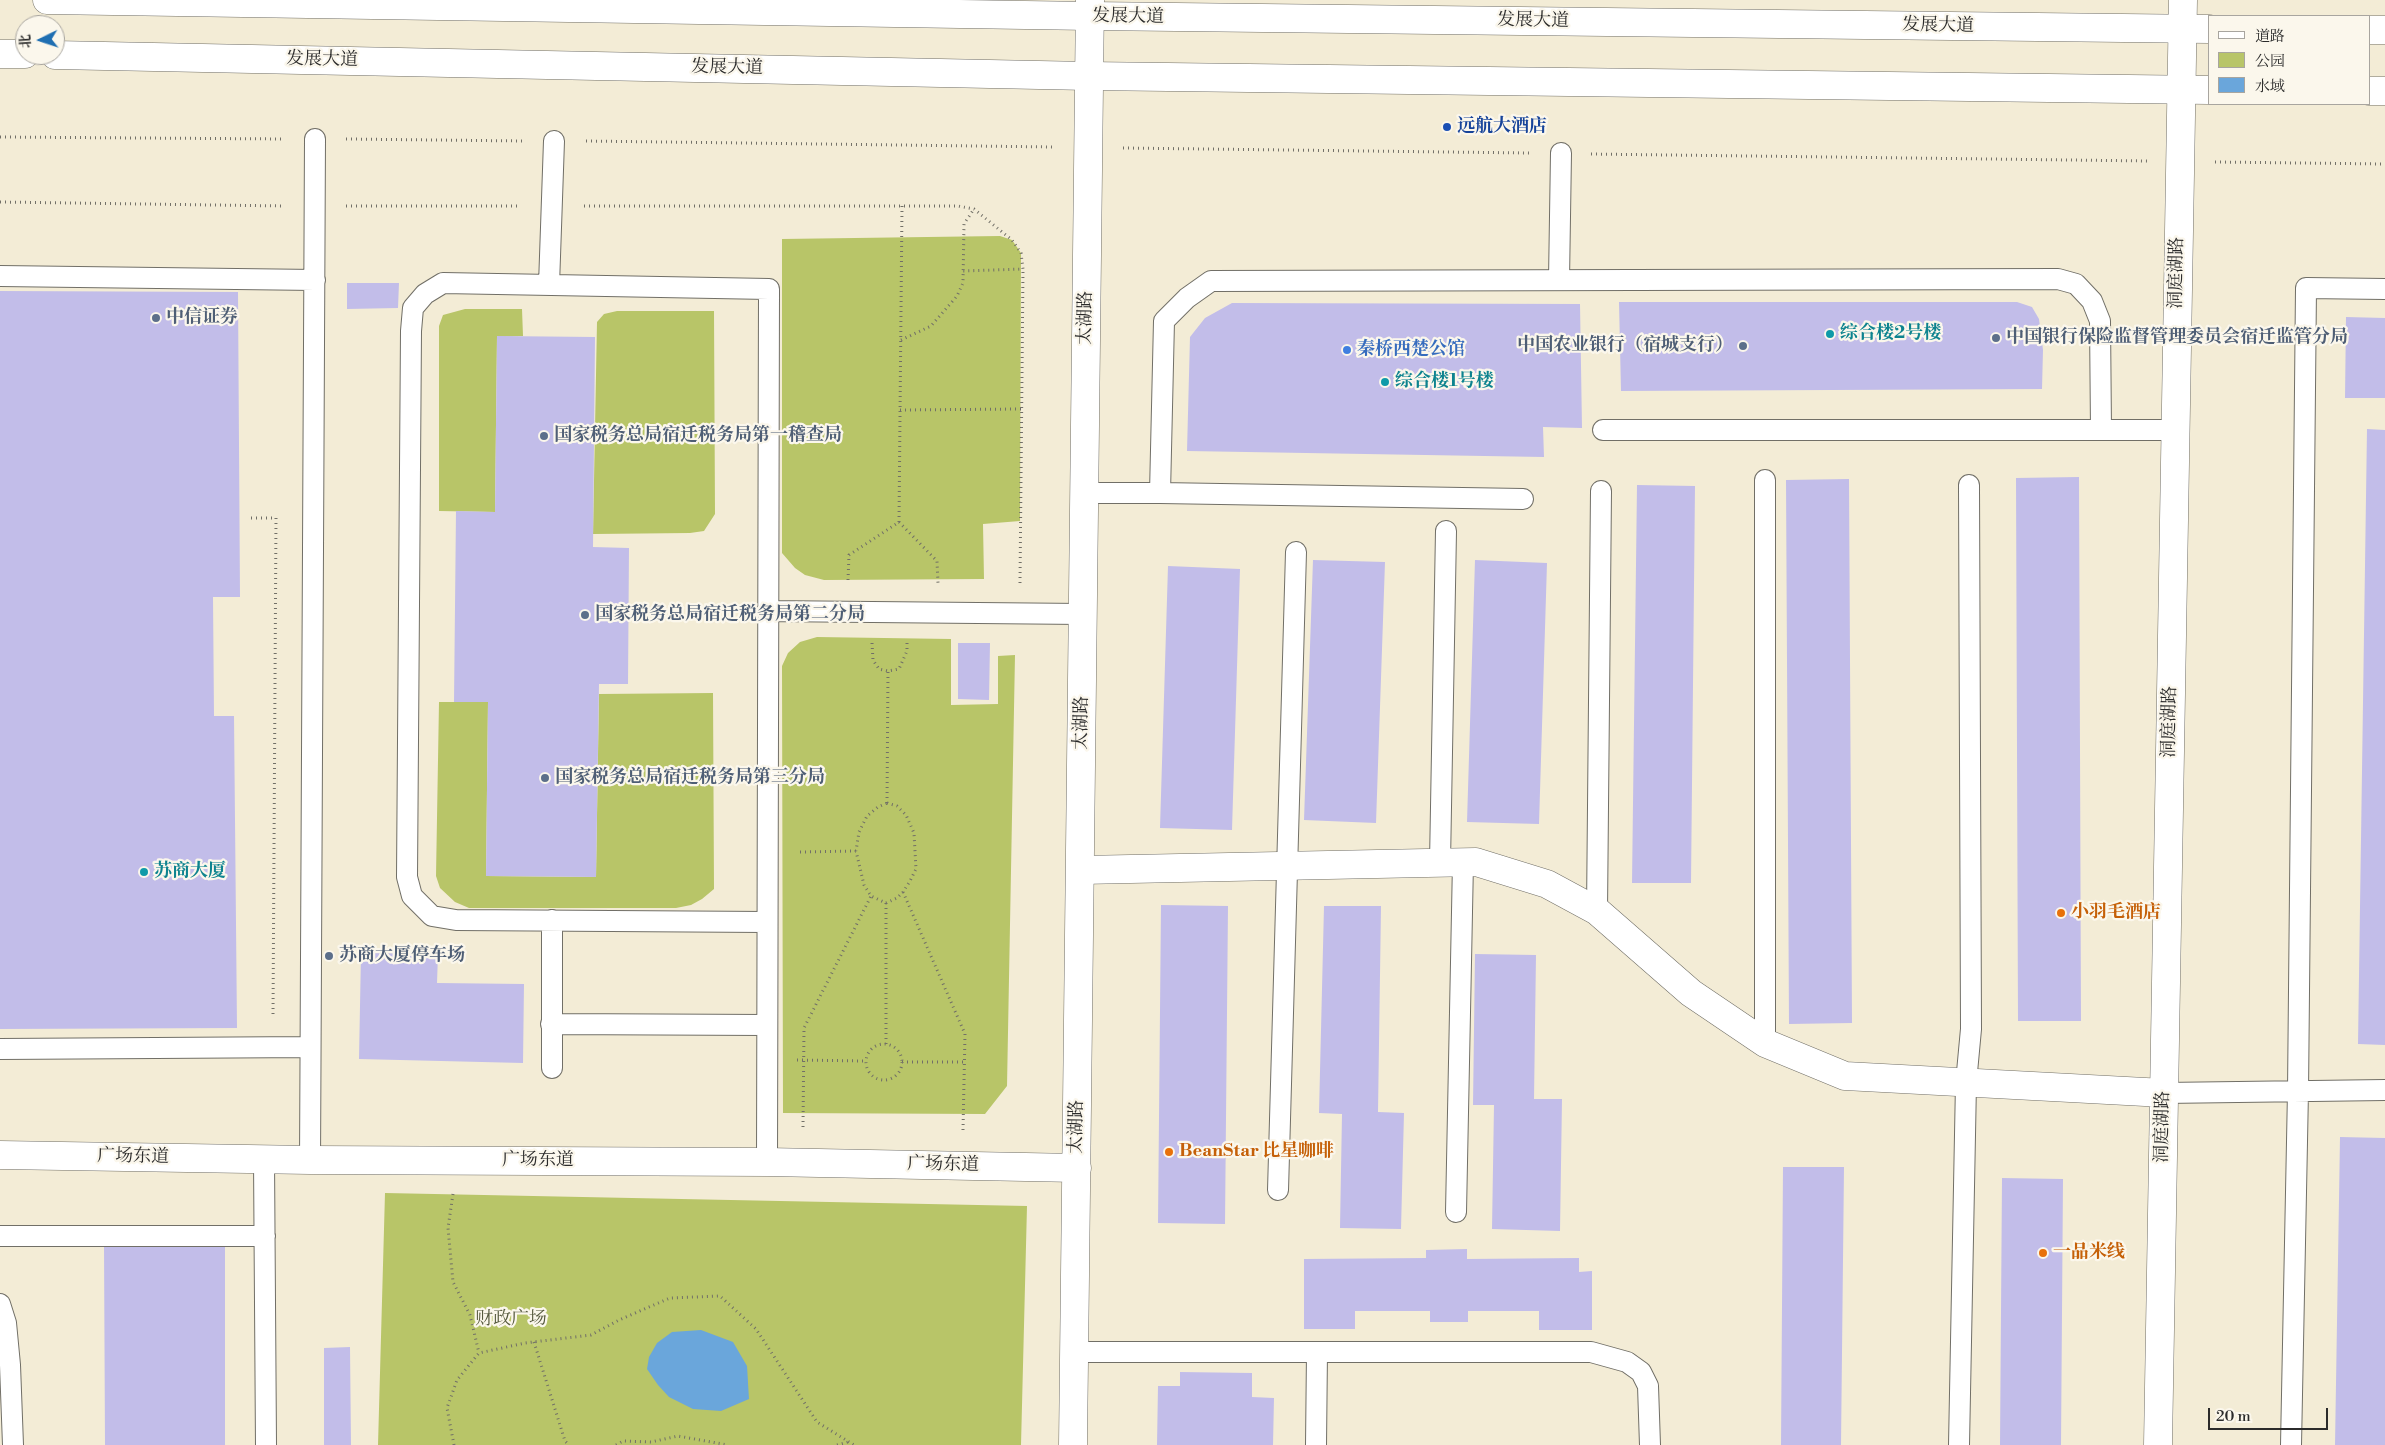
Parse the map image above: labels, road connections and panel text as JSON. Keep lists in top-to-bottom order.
{
  "streets": {
    "street": [
      "发展大道",
      "洞庭湖路",
      "太湖路",
      "广场东道"
    ]
  },
  "crossings": [
    ["发展大道", "洞庭湖路"],
    ["发展大道", "太湖路"],
    ["太湖路", "广场东道"]
  ],
  "parks": ["财政广场"],
  "places": [
    "远航大酒店",
    "中信证券",
    "综合楼2号楼",
    "中国银行保险监督管理委员会宿迁监管分局",
    "中国农业银行（宿城支行）",
    "秦桥西楚公馆",
    "综合楼1号楼",
    "国家税务总局宿迁税务局第一稽查局",
    "国家税务总局宿迁税务局第二分局",
    "国家税务总局宿迁税务局第三分局",
    "苏商大厦",
    "小羽毛酒店",
    "苏商大厦停车场",
    "BeanStar 比星咖啡",
    "一品米线"
  ],
  "legend": ["道路", "公园", "水域"],
  "scale_bar": "20 m",
  "north": "left"
}
